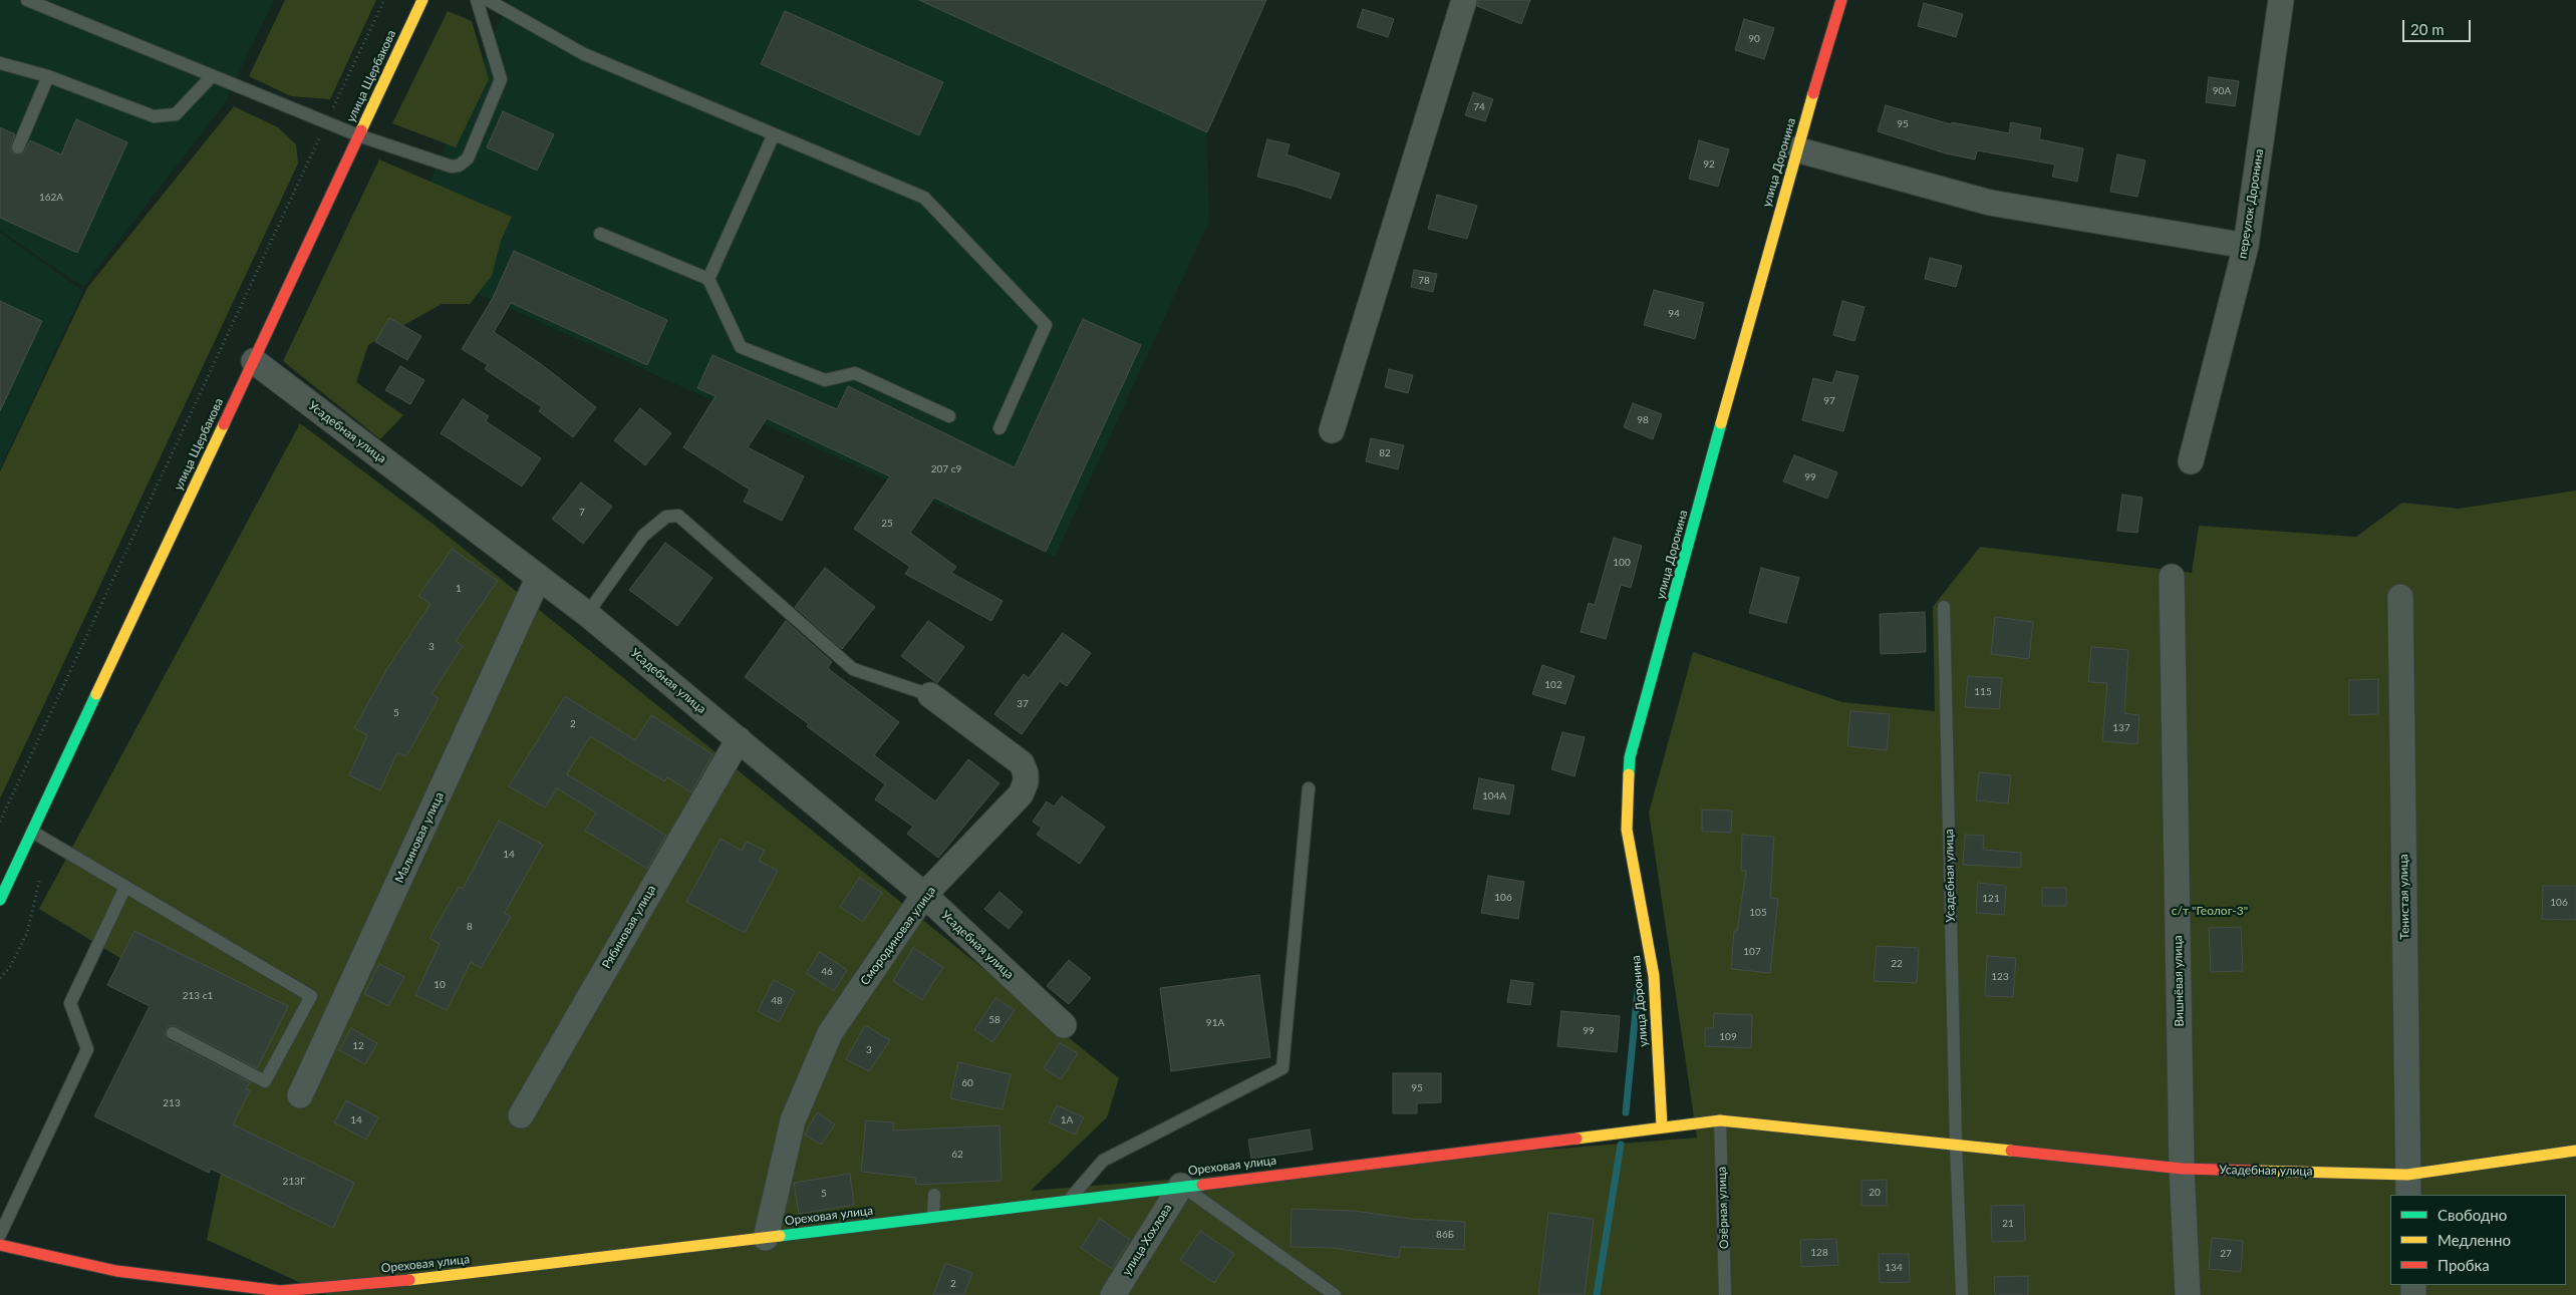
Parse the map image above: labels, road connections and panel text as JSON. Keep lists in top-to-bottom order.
{
  "streets": {
    "street": [
      "улица Щербакова",
      "улица Доронина",
      "переулок Доронина",
      "Усадебная улица",
      "Малиновая улица",
      "Тенистая улица",
      "Рябиновая улица",
      "Смородиновая улица",
      "Вишнёвая улица",
      "Ореховая улица",
      "улица Хохлова"
    ],
    "lane": ["Озёрная улица"]
  },
  "crossings": [
    ["улица Щербакова", "Усадебная улица"],
    ["улица Доронина", "Усадебная улица"],
    ["улица Доронина", "Ореховая улица"],
    ["Усадебная улица", "Малиновая улица"],
    ["Усадебная улица", "Тенистая улица"],
    ["Усадебная улица", "Рябиновая улица"],
    ["Усадебная улица", "Смородиновая улица"],
    ["Усадебная улица", "Вишнёвая улица"],
    ["Усадебная улица", "Ореховая улица"],
    ["Усадебная улица", "Озёрная улица"],
    ["Смородиновая улица", "Ореховая улица"],
    ["Ореховая улица", "улица Хохлова"]
  ],
  "parks": ["с/т \"Геолог-3\""],
  "house_numbers": [
    "90",
    "90А",
    "74",
    "95",
    "92",
    "162А",
    "78",
    "94",
    "97",
    "98",
    "82",
    "207 с9",
    "99",
    "7",
    "25",
    "100",
    "1",
    "3",
    "102",
    "115",
    "37",
    "5",
    "2",
    "137",
    "104А",
    "14",
    "106",
    "121",
    "106",
    "105",
    "8",
    "107",
    "22",
    "46",
    "123",
    "10",
    "213 с1",
    "48",
    "58",
    "91А",
    "99",
    "109",
    "12",
    "3",
    "60",
    "95",
    "213",
    "14",
    "1А",
    "62",
    "213Г",
    "20",
    "5",
    "21",
    "86Б",
    "128",
    "27",
    "134",
    "2"
  ],
  "legend": ["Свободно", "Медленно", "Пробка"],
  "scale_bar": "20 m"
}
